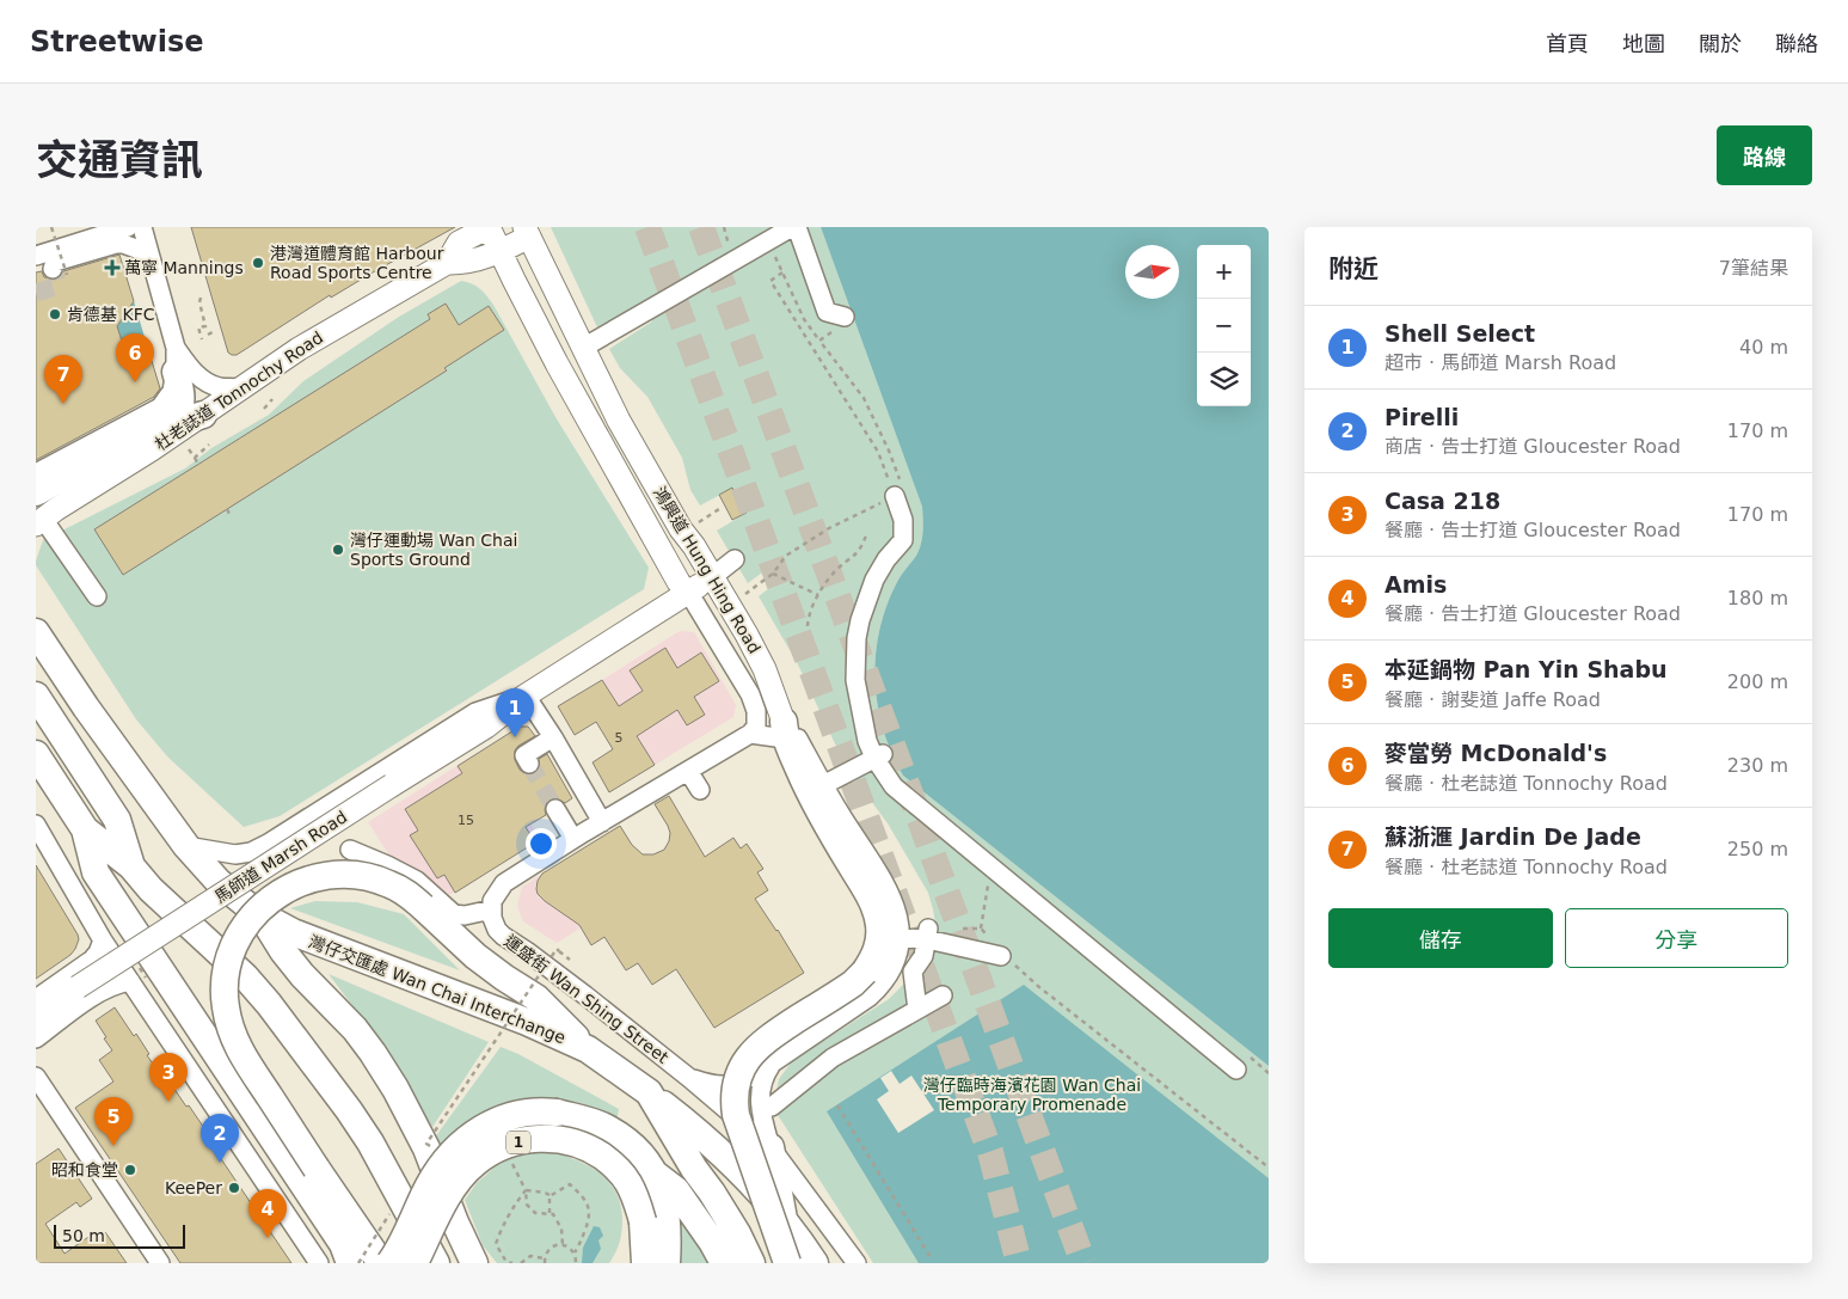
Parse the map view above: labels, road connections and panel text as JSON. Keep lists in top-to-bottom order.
{
  "streets": {
    "highway": ["灣仔交匯處 Wan Chai Interchange", "1"],
    "main road": ["杜老誌道 Tonnochy Road", "鴻興道 Hung Hing Road", "馬師道 Marsh Road"],
    "street": ["運盛街 Wan Shing Street"]
  },
  "crossings": [
    ["杜老誌道 Tonnochy Road", "鴻興道 Hung Hing Road"],
    ["鴻興道 Hung Hing Road", "馬師道 Marsh Road"],
    ["鴻興道 Hung Hing Road", "運盛街 Wan Shing Street"],
    ["馬師道 Marsh Road", "灣仔交匯處 Wan Chai Interchange"]
  ],
  "parks": ["灣仔臨時海濱花園 Wan Chai Temporary Promenade"],
  "places": {
    "other": [
      "港灣道體育館 Harbour Road Sports Centre",
      "肯德基 KFC",
      "灣仔運動場 Wan Chai Sports Ground",
      "昭和食堂",
      "KeePer"
    ],
    "health": ["萬寧 Mannings"]
  },
  "house_numbers": ["5", "15"],
  "scale_bar": "50 m",
  "north": "right",
  "page": {
    "header": "Streetwise",
    "nav": [
      "首頁",
      "地圖",
      "關於",
      "聯絡"
    ],
    "title": "交通資訊",
    "buttons": [
      "路線",
      ["儲存", "分享"]
    ],
    "heading": ["附近", "7筆結果"],
    "map_buttons": ["+", "−"],
    "list": [
      {
        "mark": "1",
        "name": "Shell Select",
        "note": "超市 · 馬師道 Marsh Road",
        "value": "40 m"
      },
      {
        "mark": "2",
        "name": "Pirelli",
        "note": "商店 · 告士打道 Gloucester Road",
        "value": "170 m"
      },
      {
        "mark": "3",
        "name": "Casa 218",
        "note": "餐廳 · 告士打道 Gloucester Road",
        "value": "170 m"
      },
      {
        "mark": "4",
        "name": "Amis",
        "note": "餐廳 · 告士打道 Gloucester Road",
        "value": "180 m"
      },
      {
        "mark": "5",
        "name": "本延鍋物 Pan Yin Shabu",
        "note": "餐廳 · 謝斐道 Jaffe Road",
        "value": "200 m"
      },
      {
        "mark": "6",
        "name": "麥當勞 McDonald's",
        "note": "餐廳 · 杜老誌道 Tonnochy Road",
        "value": "230 m"
      },
      {
        "mark": "7",
        "name": "蘇浙滙 Jardin De Jade",
        "note": "餐廳 · 杜老誌道 Tonnochy Road",
        "value": "250 m"
      }
    ],
    "pins": [
      "6",
      "7",
      "1",
      "3",
      "5",
      "2",
      "4"
    ],
    "scale": "50 m"
  }
}
